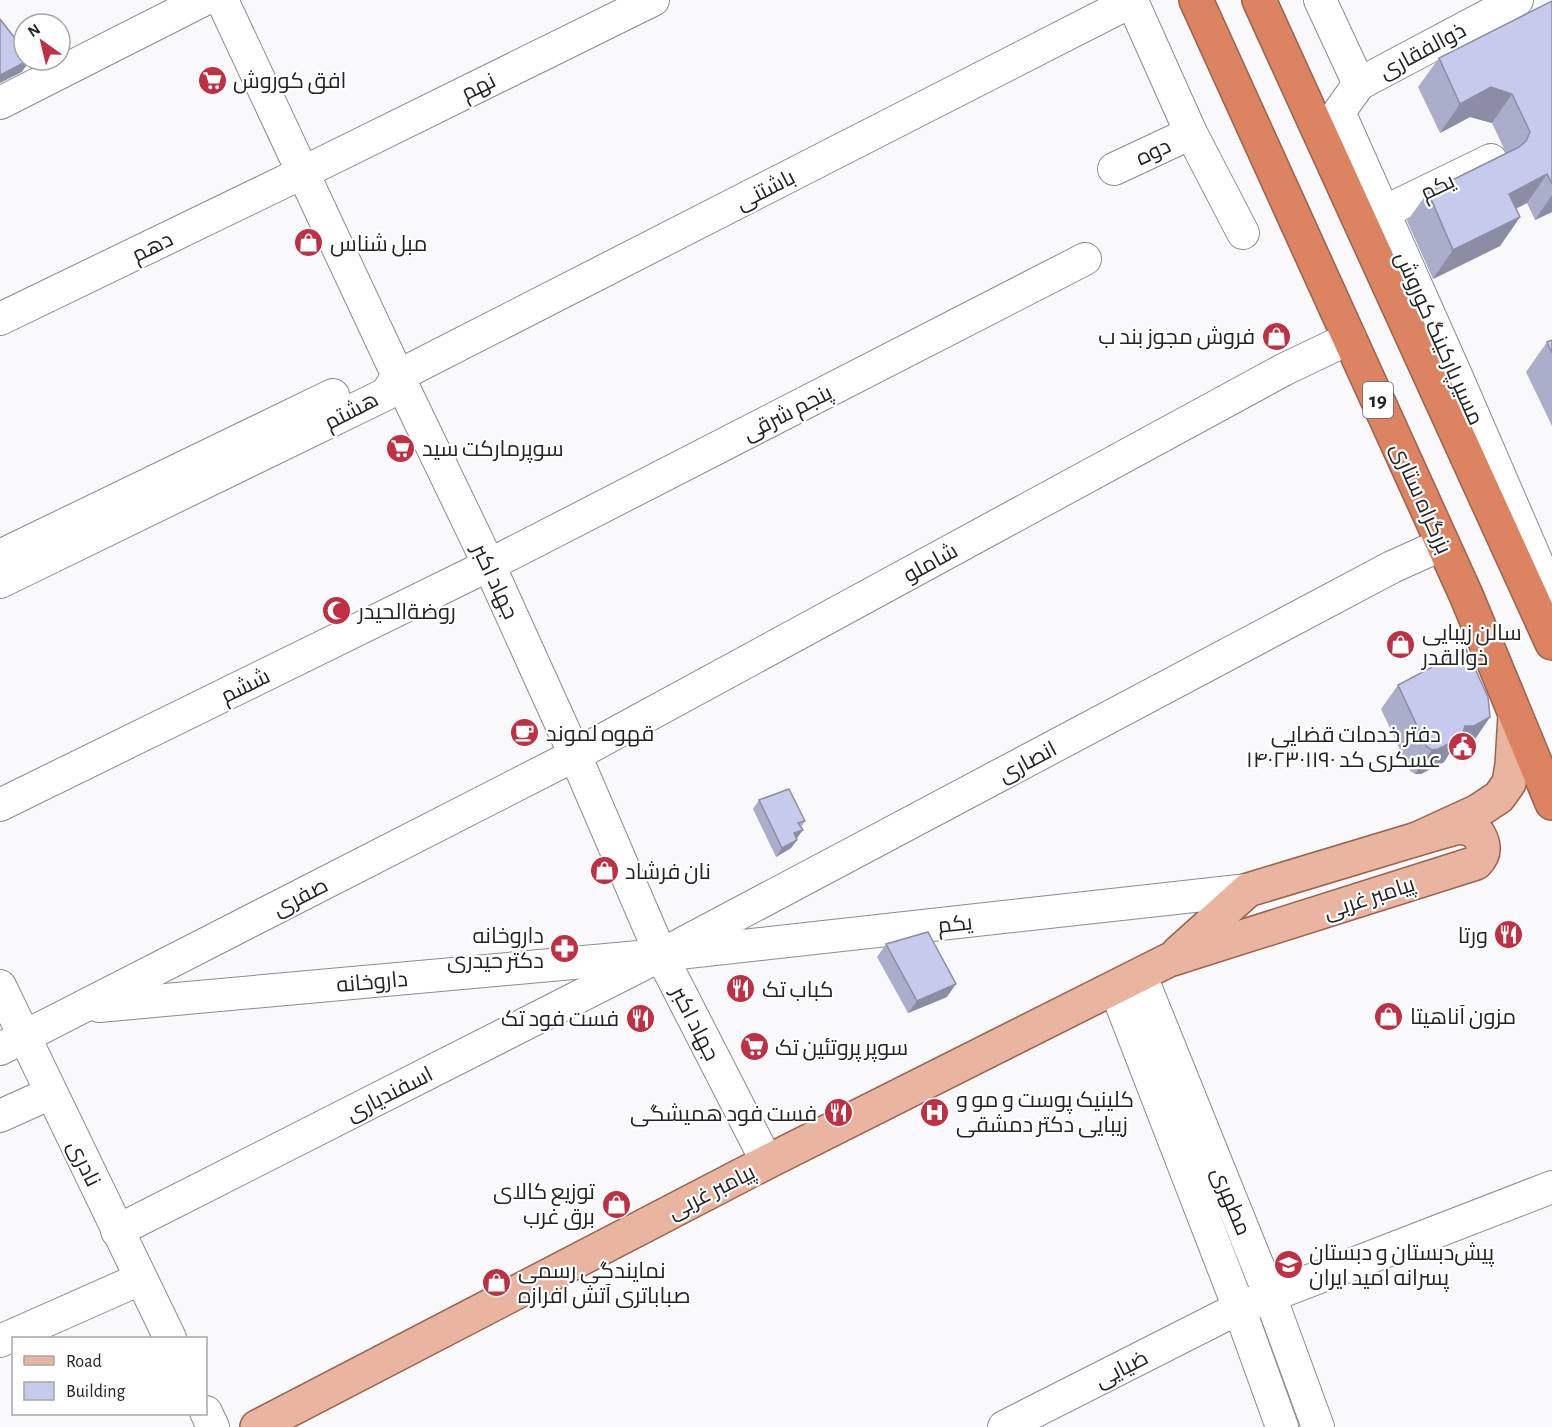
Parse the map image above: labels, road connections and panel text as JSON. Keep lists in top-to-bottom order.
{
  "streets": {
    "highway": ["19", "بزرگراه ستاری"],
    "main road": ["پیامبر غربی"],
    "street": [
      "ذوالفقاری",
      "نهم",
      "دوه",
      "یکم",
      "باشتنی",
      "دهم",
      "مسیر پارکینگ کوروش",
      "هشتم",
      "پنجم شرقی",
      "شاملو",
      "جهاد اکبر",
      "ششم",
      "انصاری",
      "صفری",
      "داروخانه",
      "اسفندیاری",
      "نادری",
      "مطهری",
      "ضیایی"
    ]
  },
  "crossings": [
    ["ذوالفقاری", "مسیر پارکینگ کوروش"],
    ["نهم", "دهم"],
    ["نهم", "جهاد اکبر"],
    ["یکم", "مسیر پارکینگ کوروش"],
    ["یکم", "جهاد اکبر"],
    ["یکم", "انصاری"],
    ["یکم", "پیامبر غربی"],
    ["یکم", "داروخانه"],
    ["یکم", "اسفندیاری"],
    ["باشتنی", "هشتم"],
    ["باشتنی", "جهاد اکبر"],
    ["دهم", "جهاد اکبر"],
    ["هشتم", "جهاد اکبر"],
    ["پنجم شرقی", "جهاد اکبر"],
    ["پنجم شرقی", "ششم"],
    ["بزرگراه ستاری", "شاملو"],
    ["بزرگراه ستاری", "انصاری"],
    ["بزرگراه ستاری", "پیامبر غربی"],
    ["شاملو", "جهاد اکبر"],
    ["شاملو", "صفری"],
    ["جهاد اکبر", "ششم"],
    ["جهاد اکبر", "انصاری"],
    ["جهاد اکبر", "صفری"],
    ["جهاد اکبر", "پیامبر غربی"],
    ["جهاد اکبر", "داروخانه"],
    ["جهاد اکبر", "اسفندیاری"],
    ["انصاری", "داروخانه"],
    ["انصاری", "اسفندیاری"],
    ["صفری", "داروخانه"],
    ["صفری", "نادری"],
    ["پیامبر غربی", "مطهری"],
    ["داروخانه", "اسفندیاری"],
    ["اسفندیاری", "نادری"],
    ["مطهری", "ضیایی"]
  ],
  "places": {
    "supermarket": ["افق کوروش", "سوپرمارکت سید", "سوپر پروتئین تک"],
    "shop": [
      "مبل شناس",
      "فروش مجوز بند ب",
      "سالن زیبایی ذوالقدر",
      "نان فرشاد",
      "مزون آناهیتا",
      "توزیع کالای برق غرب",
      "نمايندگی رسمی صباباتری آتش افرازه"
    ],
    "mosque": ["روضةالحیدر"],
    "cafe": ["قهوه لموند"],
    "public building": ["دفتر خدمات قضایی عسکری کد ۱۴۰۲۳۰۱۱۹۰"],
    "restaurant": [
      "ورتا",
      "کباب تک",
      "فست فود تک",
      "فست فود همیشگی"
    ],
    "pharmacy": ["داروخانه دکتر حیدری"],
    "hospital": ["کلینیک پوست و مو و زیبایی دکتر دمشقی"],
    "school or university": ["پیش‌دبستان و دبستان پسرانه امید ایران"]
  },
  "legend": ["Road", "Building"],
  "north": "top left"
}
